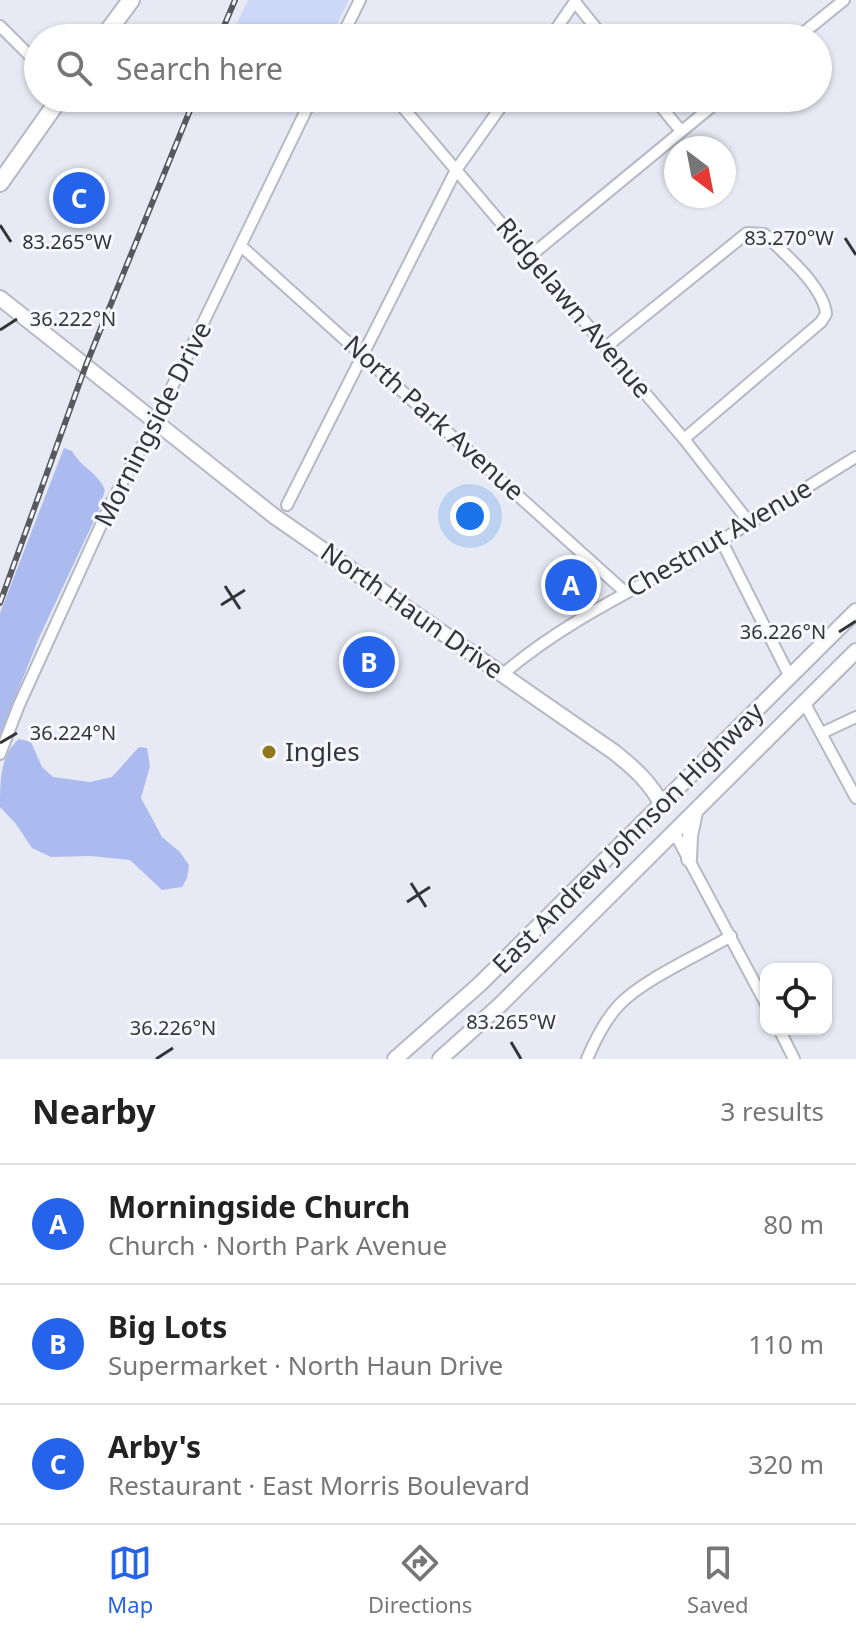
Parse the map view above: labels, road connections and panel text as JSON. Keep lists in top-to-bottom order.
{
  "streets": {
    "main road": ["North Haun Drive", "East Andrew Johnson Highway"],
    "street": [
      "Ridgelawn Avenue",
      "North Park Avenue",
      "Morningside Drive",
      "Chestnut Avenue"
    ]
  },
  "crossings": [
    ["Ridgelawn Avenue", "Chestnut Avenue"],
    ["North Park Avenue", "Morningside Drive"],
    ["North Park Avenue", "Chestnut Avenue"],
    ["Morningside Drive", "North Haun Drive"],
    ["Chestnut Avenue", "North Haun Drive"],
    ["North Haun Drive", "East Andrew Johnson Highway"]
  ],
  "places": ["Ingles"],
  "north": "bottom right",
  "page": {
    "search": "Search here",
    "pins": ["C", "A", "B"],
    "heading": ["Nearby", "3 results"],
    "list": [
      {
        "mark": "A",
        "name": "Morningside Church",
        "note": "Church · North Park Avenue",
        "value": "80 m"
      },
      {
        "mark": "B",
        "name": "Big Lots",
        "note": "Supermarket · North Haun Drive",
        "value": "110 m"
      },
      {
        "mark": "C",
        "name": "Arby's",
        "note": "Restaurant · East Morris Boulevard",
        "value": "320 m"
      }
    ],
    "nav": ["Map", "Directions", "Saved"]
  },
  "coordinates": [
    "83.270°W",
    "83.265°W",
    "36.222°N",
    "36.226°N",
    "36.224°N"
  ]
}
